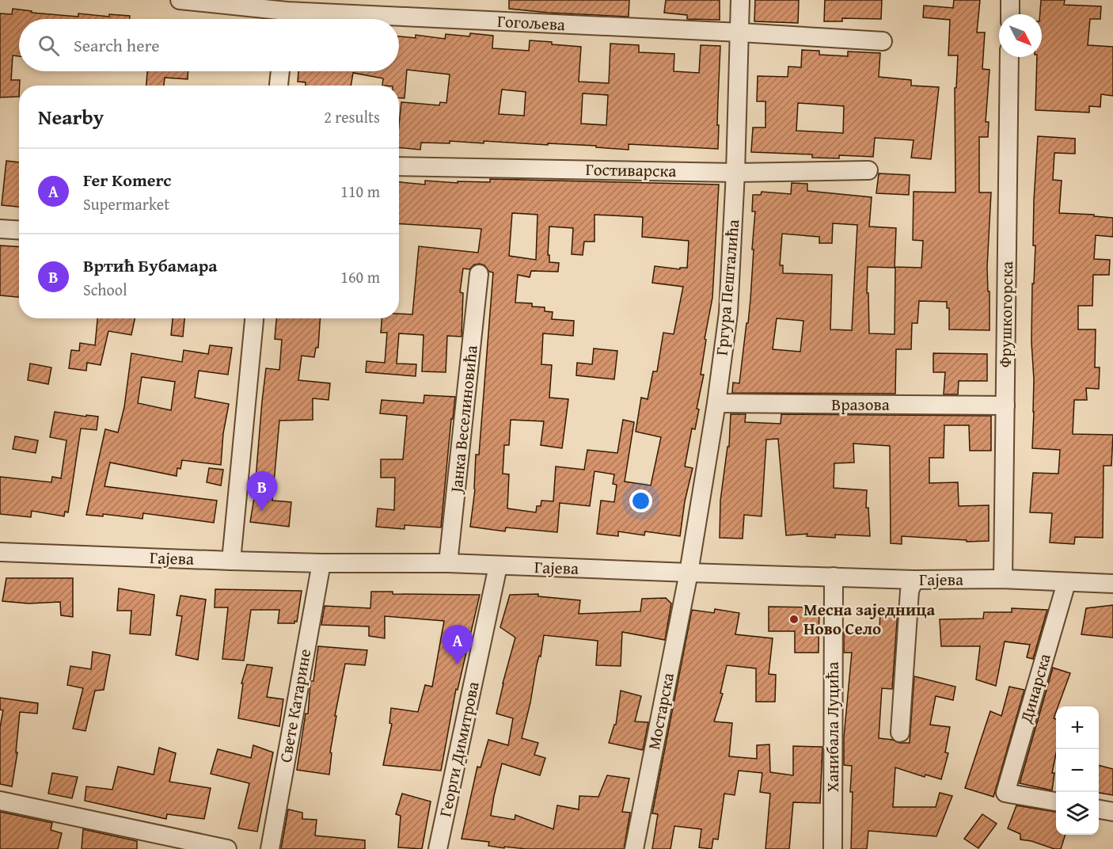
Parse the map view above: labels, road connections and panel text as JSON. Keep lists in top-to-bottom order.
{
  "streets": {
    "street": [
      "Гогољева",
      "Гостиварска",
      "Гргура Пешталића",
      "Фрушкогорска",
      "Вразова",
      "Јанка Веселиновића",
      "Гајева",
      "Динарска",
      "Свете Катарине",
      "Мостарска",
      "Ханибала Луцића",
      "Георги Димитрова"
    ]
  },
  "crossings": [
    ["Гогољева", "Гргура Пешталића"],
    ["Гостиварска", "Гргура Пешталића"],
    ["Гргура Пешталића", "Вразова"],
    ["Гргура Пешталића", "Гајева"],
    ["Гргура Пешталића", "Мостарска"],
    ["Фрушкогорска", "Вразова"],
    ["Фрушкогорска", "Гајева"],
    ["Јанка Веселиновића", "Гајева"],
    ["Гајева", "Динарска"],
    ["Гајева", "Свете Катарине"],
    ["Гајева", "Мостарска"],
    ["Гајева", "Ханибала Луцића"],
    ["Гајева", "Георги Димитрова"]
  ],
  "places": ["Месна заједница Ново Село"],
  "north": "bottom right",
  "page": {
    "search": "Search here",
    "heading": ["Nearby", "2 results"],
    "list": [
      {
        "mark": "A",
        "name": "Fer Komerc",
        "note": "Supermarket",
        "value": "110 m"
      },
      {
        "mark": "B",
        "name": "Вртић Бубамара",
        "note": "School",
        "value": "160 m"
      }
    ],
    "pins": ["B", "A"],
    "map_buttons": ["+", "−"]
  }
}
